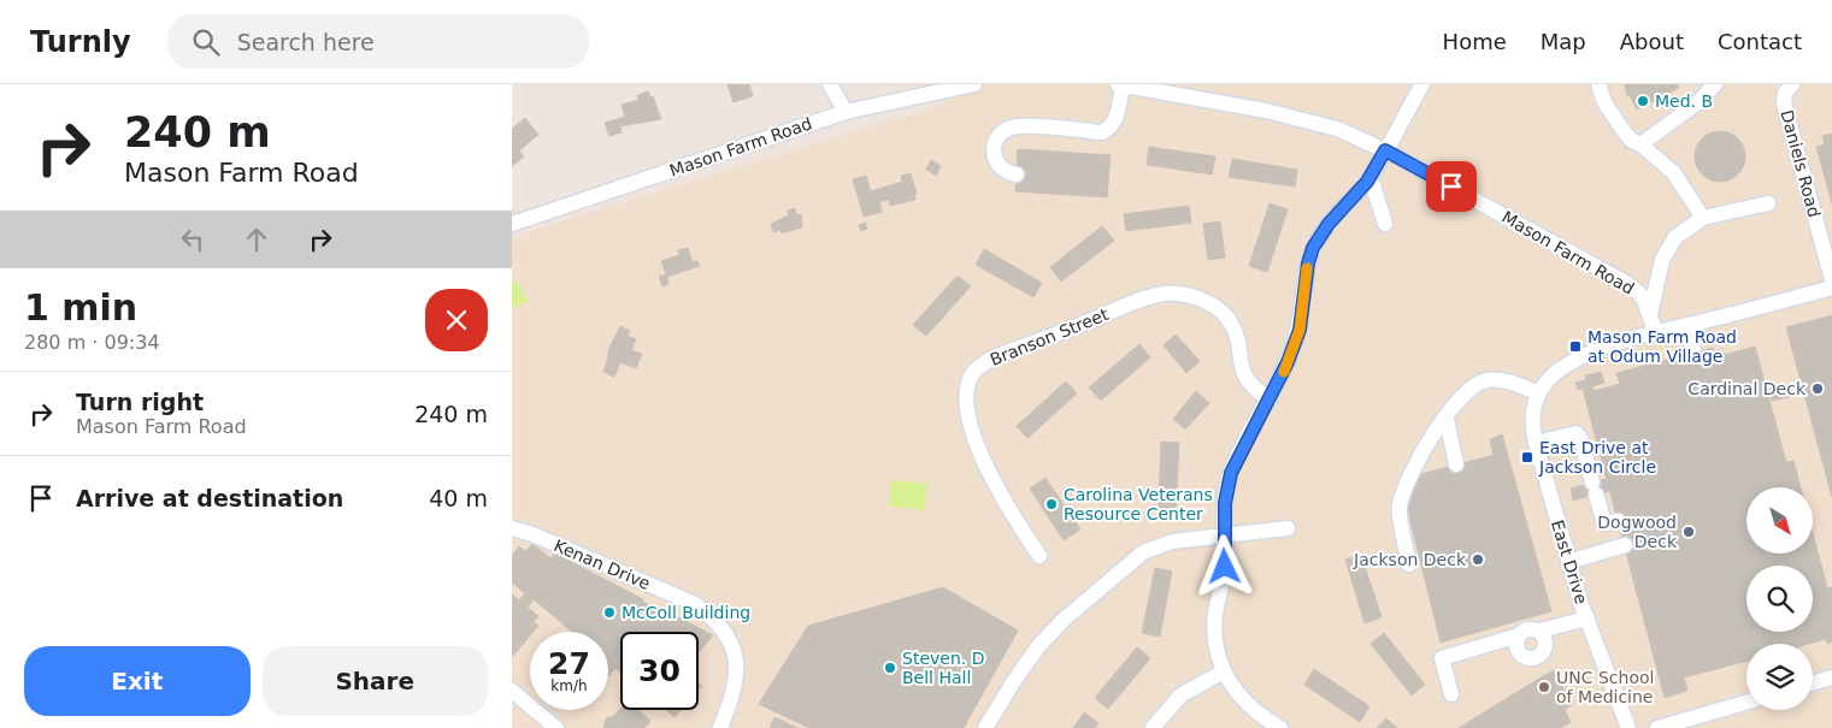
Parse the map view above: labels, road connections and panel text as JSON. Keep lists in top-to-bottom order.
{
  "streets": {
    "street": [
      "Mason Farm Road",
      "Daniels Road",
      "Branson Street",
      "East Drive",
      "Kenan Drive"
    ]
  },
  "places": {
    "other": [
      "Med. B",
      "Cardinal Deck",
      "Carolina Veterans Resource Center",
      "Dogwood Deck",
      "Jackson Deck",
      "McColl Building",
      "Steven. D Bell Hall",
      "UNC School of Medicine"
    ],
    "transit": ["Mason Farm Road at Odum Village", "East Drive at Jackson Circle"]
  },
  "north": "bottom right",
  "page": {
    "header": "Turnly",
    "search": "Search here",
    "nav": [
      "Home",
      "Map",
      "About",
      "Contact"
    ],
    "turn": ["240 m", "Mason Farm Road"],
    "heading": ["1 min", "280 m · 09:34"],
    "list": [
      {
        "name": "Turn right",
        "note": "Mason Farm Road",
        "value": "240 m"
      },
      {
        "name": "Arrive at destination",
        "value": "40 m"
      }
    ],
    "speed": "27 km/h",
    "limit": "30",
    "buttons": ["Exit", "Share"]
  }
}
